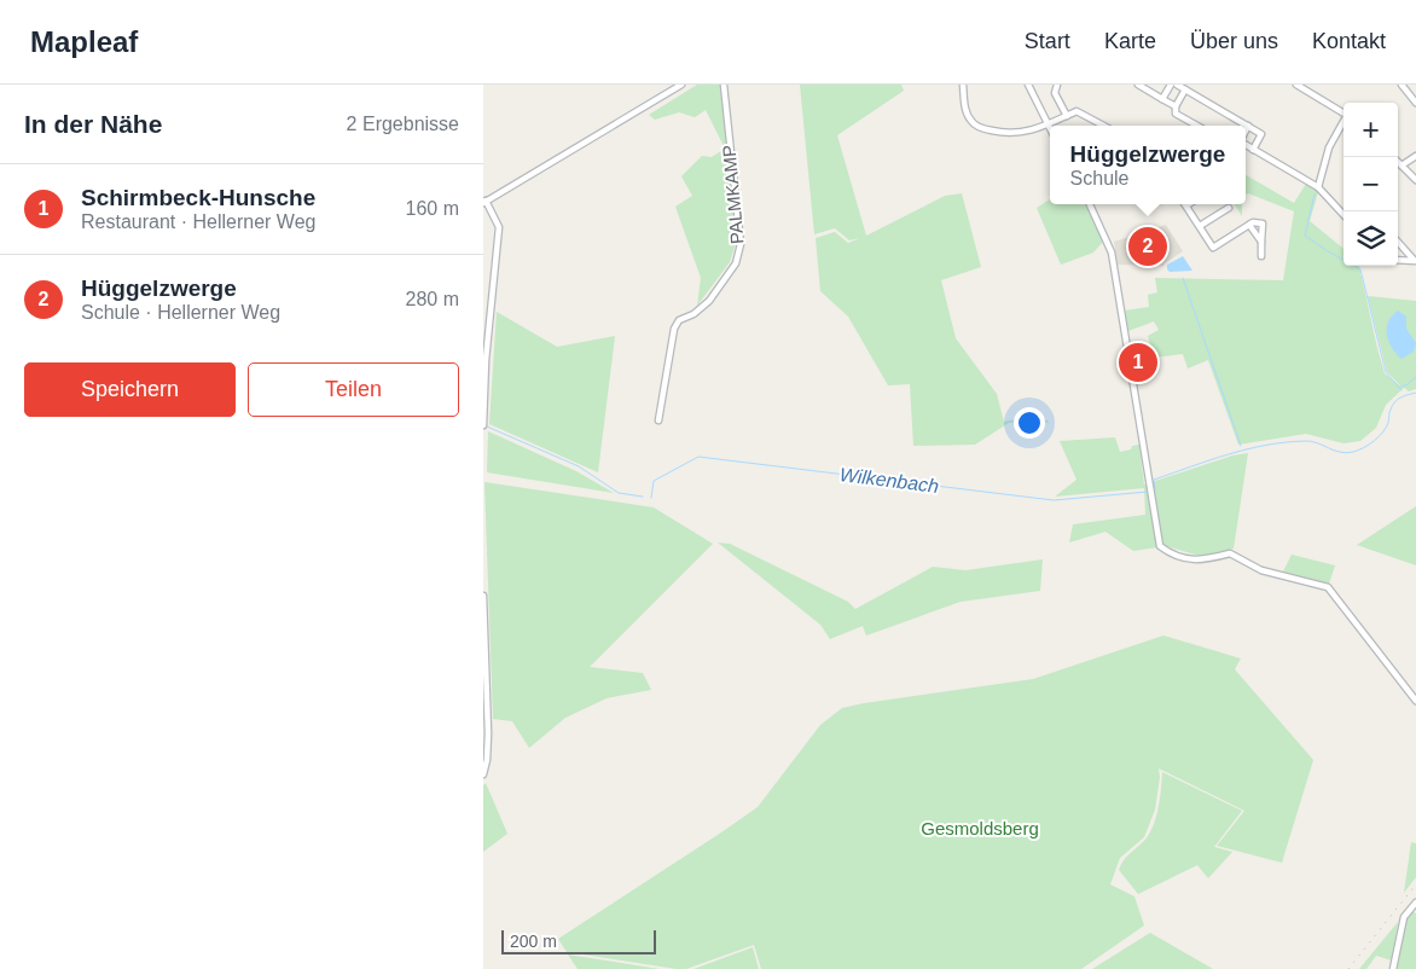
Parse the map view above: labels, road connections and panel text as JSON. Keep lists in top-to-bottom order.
{
  "streets": {
    "street": ["PALMKAMP"]
  },
  "water": ["Wilkenbach"],
  "parks": ["Gesmoldsberg"],
  "scale_bar": "200 m",
  "page": {
    "header": "Mapleaf",
    "nav": [
      "Start",
      "Karte",
      "Über uns",
      "Kontakt"
    ],
    "heading": ["In der Nähe", "2 Ergebnisse"],
    "map_buttons": ["+", "−"],
    "popup": ["Hüggelzwerge", "Schule"],
    "list": [
      {
        "mark": "1",
        "name": "Schirmbeck-Hunsche",
        "note": "Restaurant · Hellerner Weg",
        "value": "160 m"
      },
      {
        "mark": "2",
        "name": "Hüggelzwerge",
        "note": "Schule · Hellerner Weg",
        "value": "280 m"
      }
    ],
    "pins": ["2", "1"],
    "buttons": ["Speichern", "Teilen"],
    "scale": "200 m"
  }
}
